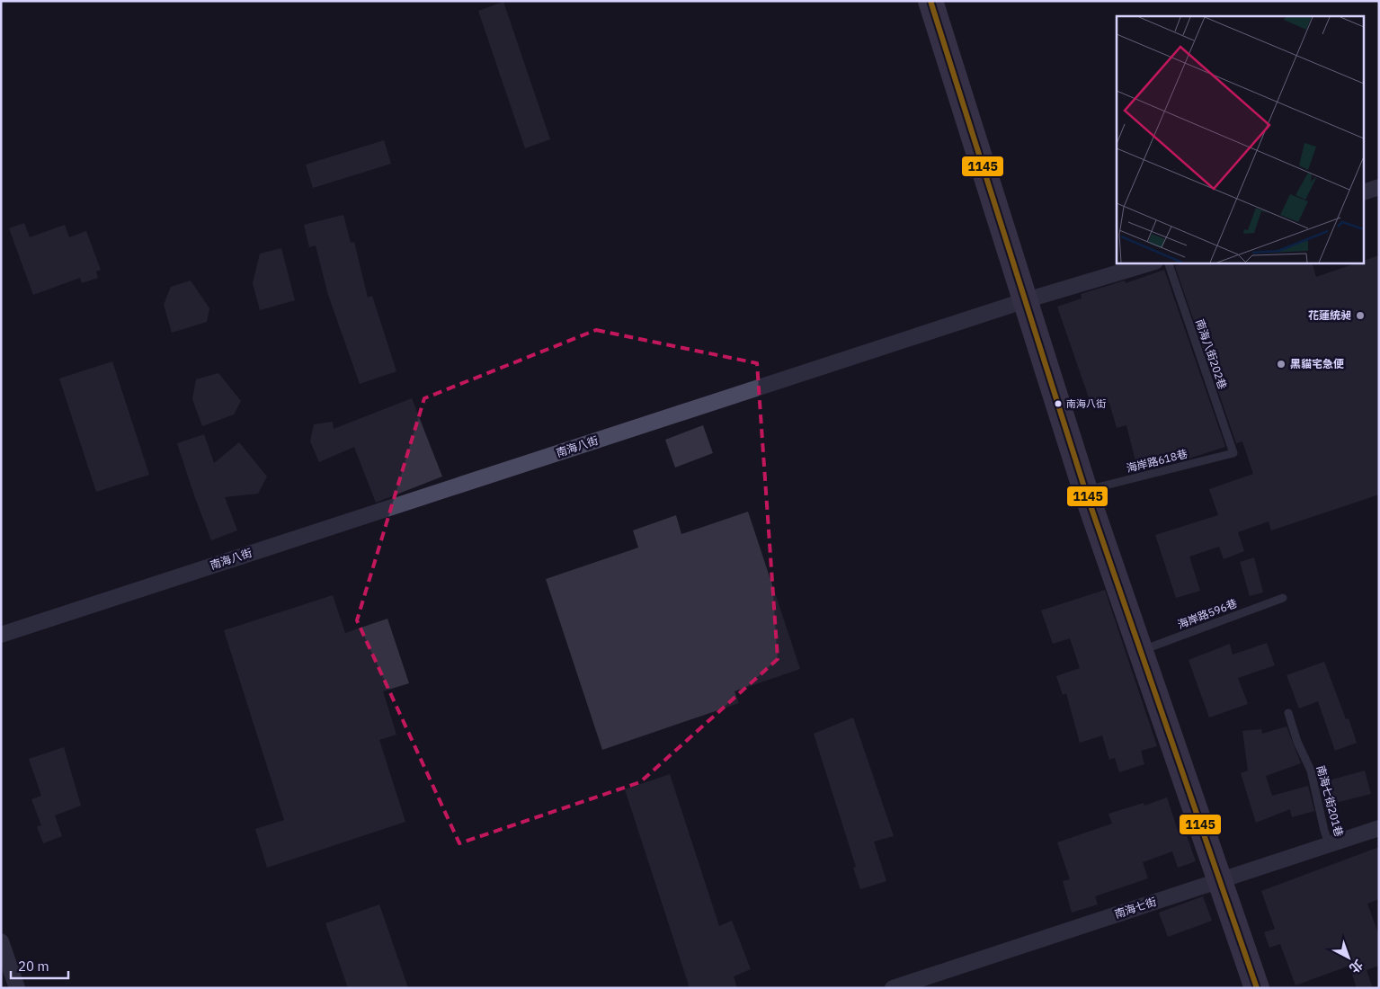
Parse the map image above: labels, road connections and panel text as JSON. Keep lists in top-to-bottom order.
{
  "streets": {
    "street": ["南海八街", "南海七街"],
    "lane": [
      "南海八街202巷",
      "海岸路618巷",
      "海岸路596巷",
      "南海七街201巷"
    ]
  },
  "crossings": [
    ["南海八街202巷", "海岸路618巷"],
    ["南海七街201巷", "南海七街"]
  ],
  "places": ["花蓮統昶", "黑貓宅急便", "南海八街"],
  "lines": ["transit line 1145"],
  "scale_bar": "20 m",
  "north": "bottom right"
}
